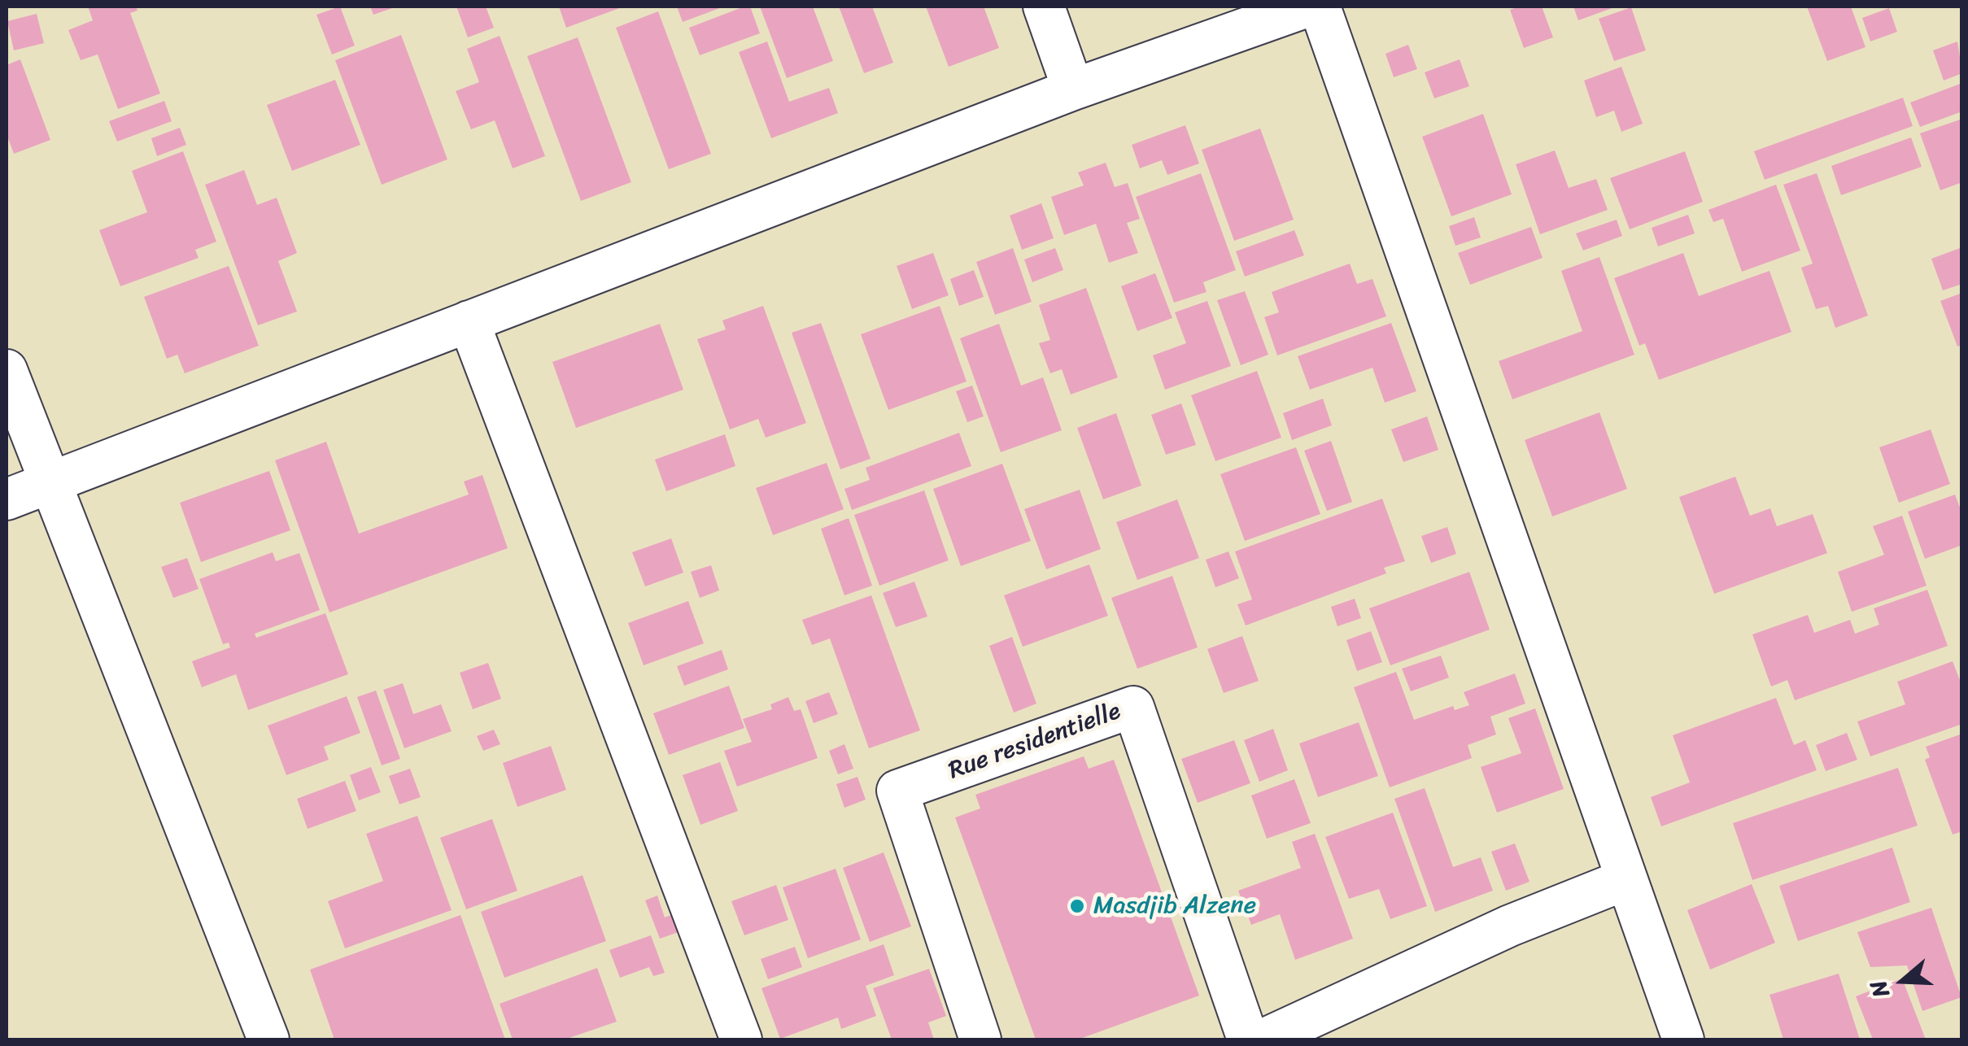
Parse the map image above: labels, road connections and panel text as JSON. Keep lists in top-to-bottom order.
{
  "streets": {
    "street": ["Rue residentielle"]
  },
  "places": ["Masdjib Alzene"],
  "north": "left"
}
